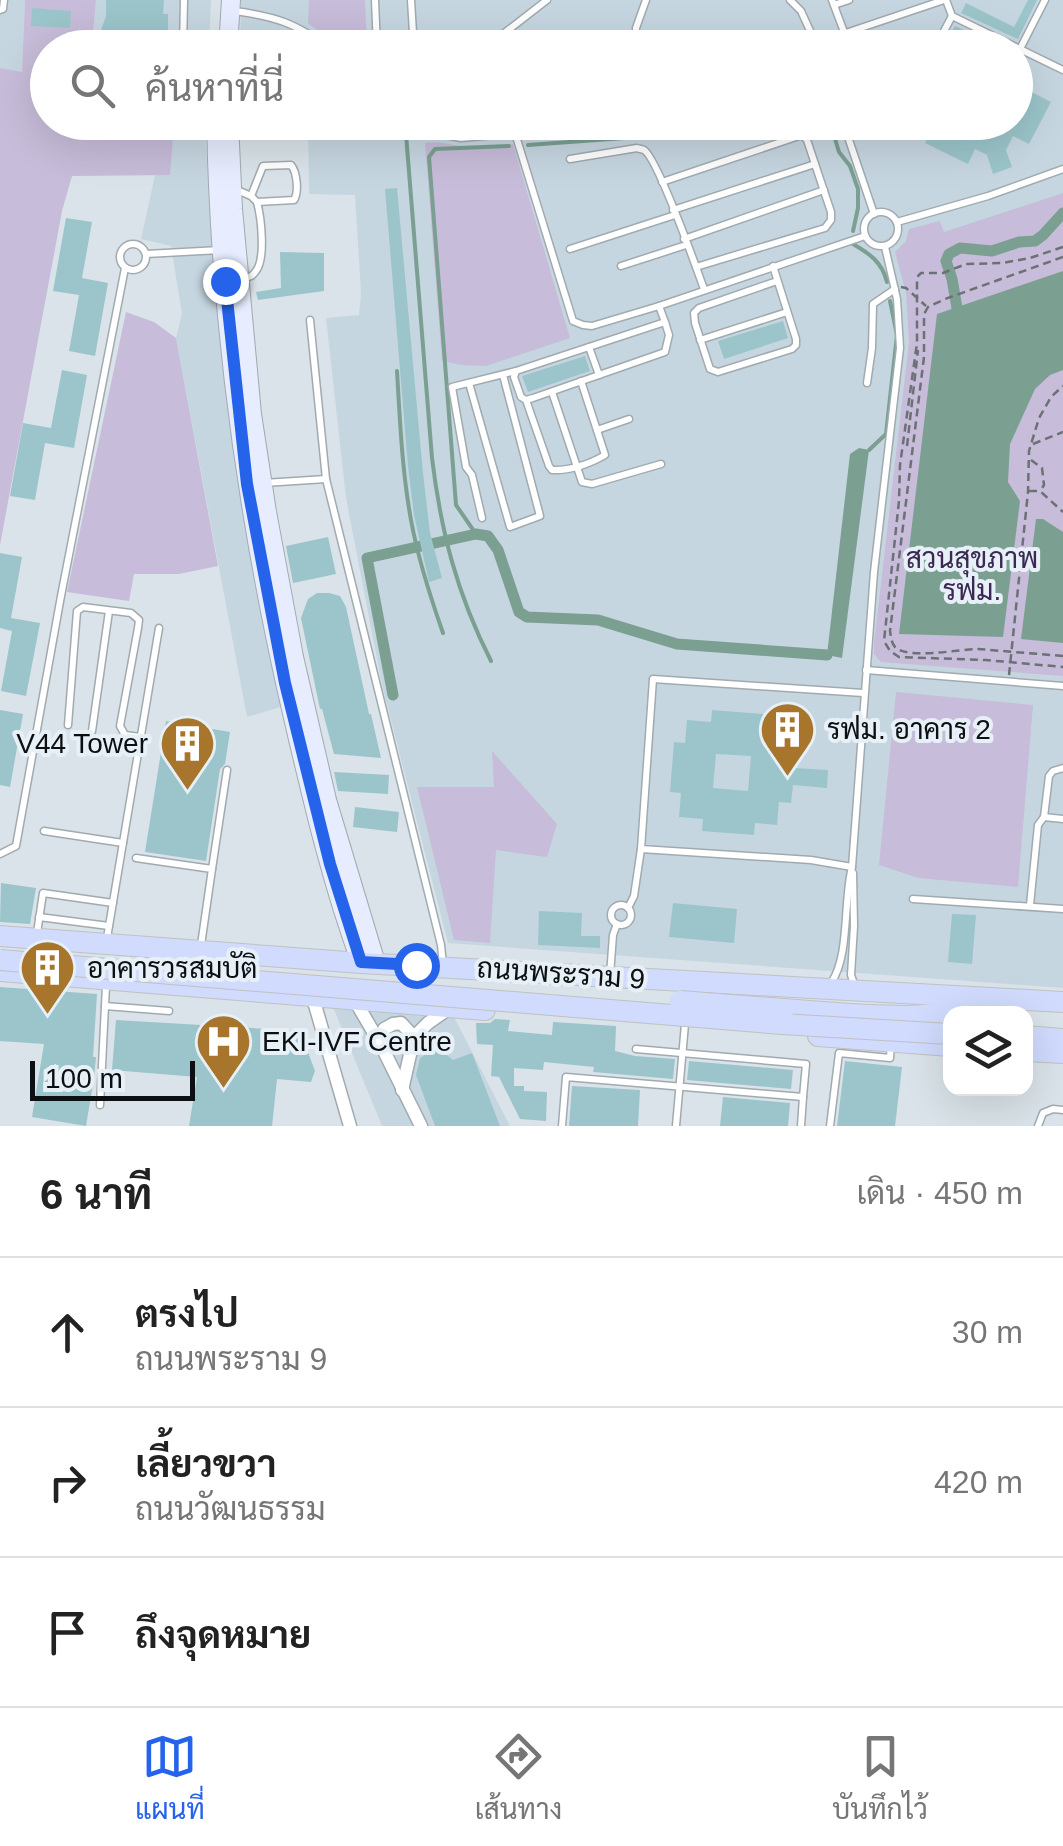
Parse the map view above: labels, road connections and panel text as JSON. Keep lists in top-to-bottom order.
{
  "streets": {
    "main road": ["ถนนพระราม 9"]
  },
  "parks": ["สวนสุขภาพ รฟม."],
  "places": {
    "building": ["รฟม. อาคาร 2", "V44 Tower", "อาคารวรสมบัติ"],
    "hospital": ["EKI-IVF Centre"]
  },
  "scale_bar": "100 m",
  "page": {
    "search": "ค้นหาที่นี่",
    "scale": "100 m",
    "heading": ["6 นาที", "เดิน · 450 m"],
    "list": [
      ["ตรงไป", "ถนนพระราม 9", "30 m"],
      ["เลี้ยวขวา", "ถนนวัฒนธรรม", "420 m"],
      "ถึงจุดหมาย"
    ],
    "nav": ["แผนที่", "เส้นทาง", "บันทึกไว้"]
  }
}
